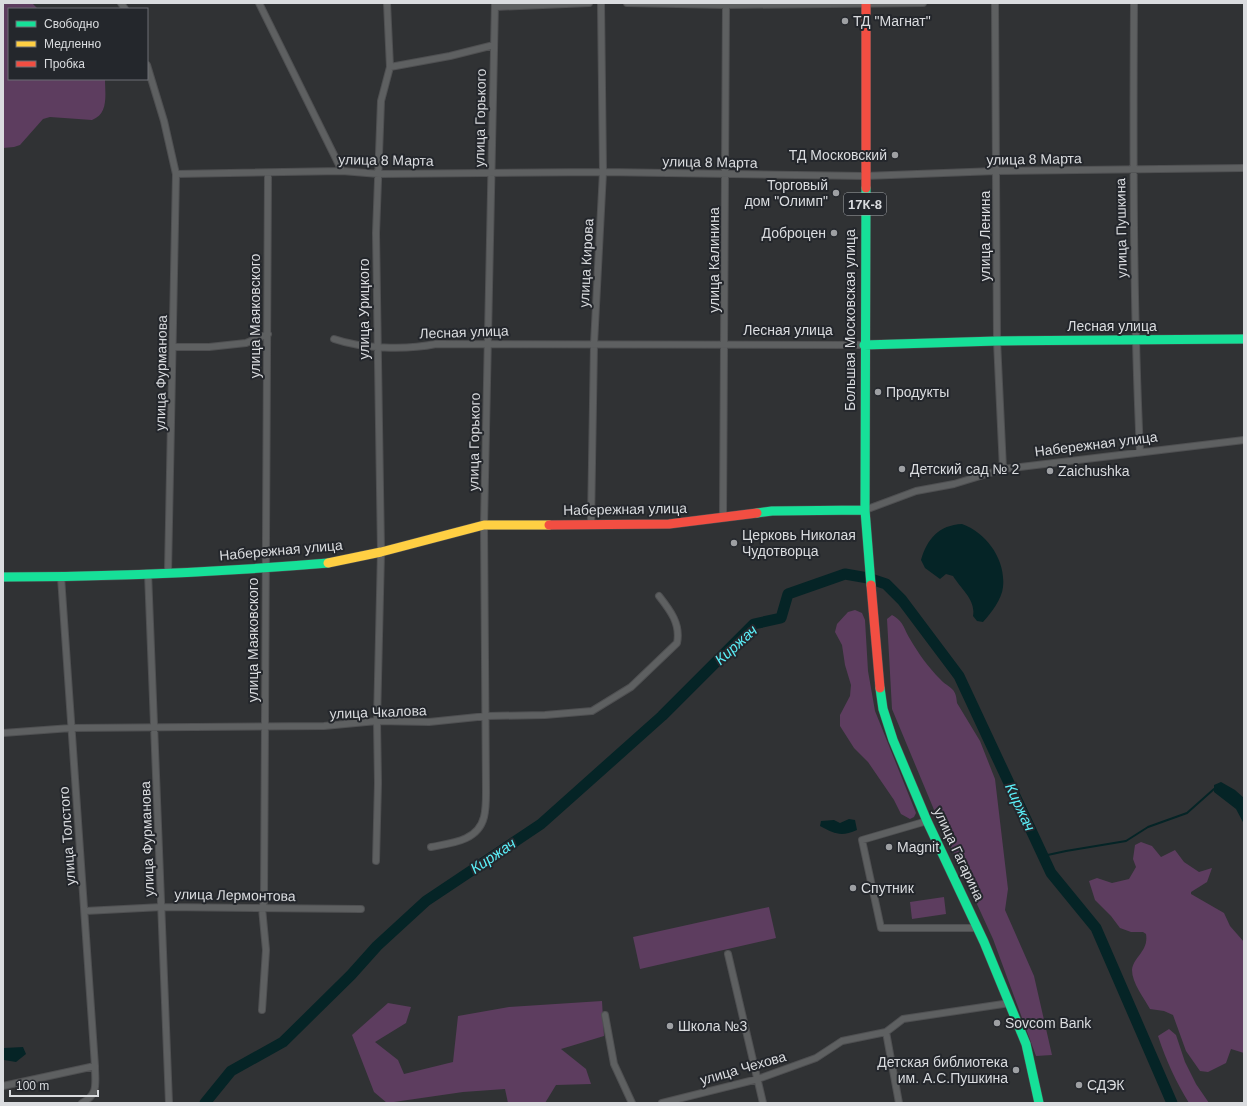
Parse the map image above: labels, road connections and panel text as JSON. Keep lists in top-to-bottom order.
{
  "streets": {
    "main road": [
      "17К-8",
      "Большая Московская улица",
      "Лесная улица",
      "Набережная улица",
      "улица Гагарина"
    ],
    "street": [
      "улица Горького",
      "улица 8 Марта",
      "улица Пушкина",
      "улица Ленина",
      "улица Калинина",
      "улица Кирова",
      "улица Урицкого",
      "улица Маяковского",
      "улица Фурманова",
      "улица Чкалова",
      "улица Толстого",
      "улица Лермонтова",
      "улица Чехова"
    ]
  },
  "crossings": [
    ["улица Горького", "улица 8 Марта"],
    ["улица Горького", "Лесная улица"],
    ["улица Горького", "Набережная улица"],
    ["улица Горького", "улица Чкалова"],
    ["улица 8 Марта", "улица Пушкина"],
    ["улица 8 Марта", "улица Ленина"],
    ["улица 8 Марта", "улица Калинина"],
    ["улица 8 Марта", "улица Кирова"],
    ["улица 8 Марта", "улица Урицкого"],
    ["улица 8 Марта", "улица Маяковского"],
    ["улица 8 Марта", "Большая Московская улица"],
    ["улица 8 Марта", "улица Фурманова"],
    ["улица Пушкина", "Лесная улица"],
    ["улица Пушкина", "Набережная улица"],
    ["улица Ленина", "Лесная улица"],
    ["улица Ленина", "Набережная улица"],
    ["улица Калинина", "Лесная улица"],
    ["улица Калинина", "Набережная улица"],
    ["улица Кирова", "Лесная улица"],
    ["улица Кирова", "Набережная улица"],
    ["улица Урицкого", "Лесная улица"],
    ["улица Урицкого", "Набережная улица"],
    ["улица Урицкого", "улица Чкалова"],
    ["улица Маяковского", "Набережная улица"],
    ["улица Маяковского", "улица Чкалова"],
    ["улица Маяковского", "улица Лермонтова"],
    ["Большая Московская улица", "Лесная улица"],
    ["Большая Московская улица", "Набережная улица"],
    ["Большая Московская улица", "улица Гагарина"],
    ["улица Фурманова", "Набережная улица"],
    ["улица Фурманова", "улица Чкалова"],
    ["улица Фурманова", "улица Лермонтова"],
    ["Набережная улица", "улица Толстого"],
    ["улица Чкалова", "улица Толстого"],
    ["улица Толстого", "улица Лермонтова"],
    ["улица Гагарина", "улица Чехова"]
  ],
  "water": ["Киржач"],
  "places": [
    "ТД \"Магнат\"",
    "ТД Московский",
    "Торговый дом \"Олимп\"",
    "Доброцен",
    "Продукты",
    "Детский сад № 2",
    "Zaichushka",
    "Церковь Николая Чудотворца",
    "Magnit",
    "Спутник",
    "Sovcom Bank",
    "Школа №3",
    "Детская библиотека им. А.С.Пушкина",
    "СДЭК"
  ],
  "legend": ["Свободно", "Медленно", "Пробка"],
  "scale_bar": "100 m"
}
